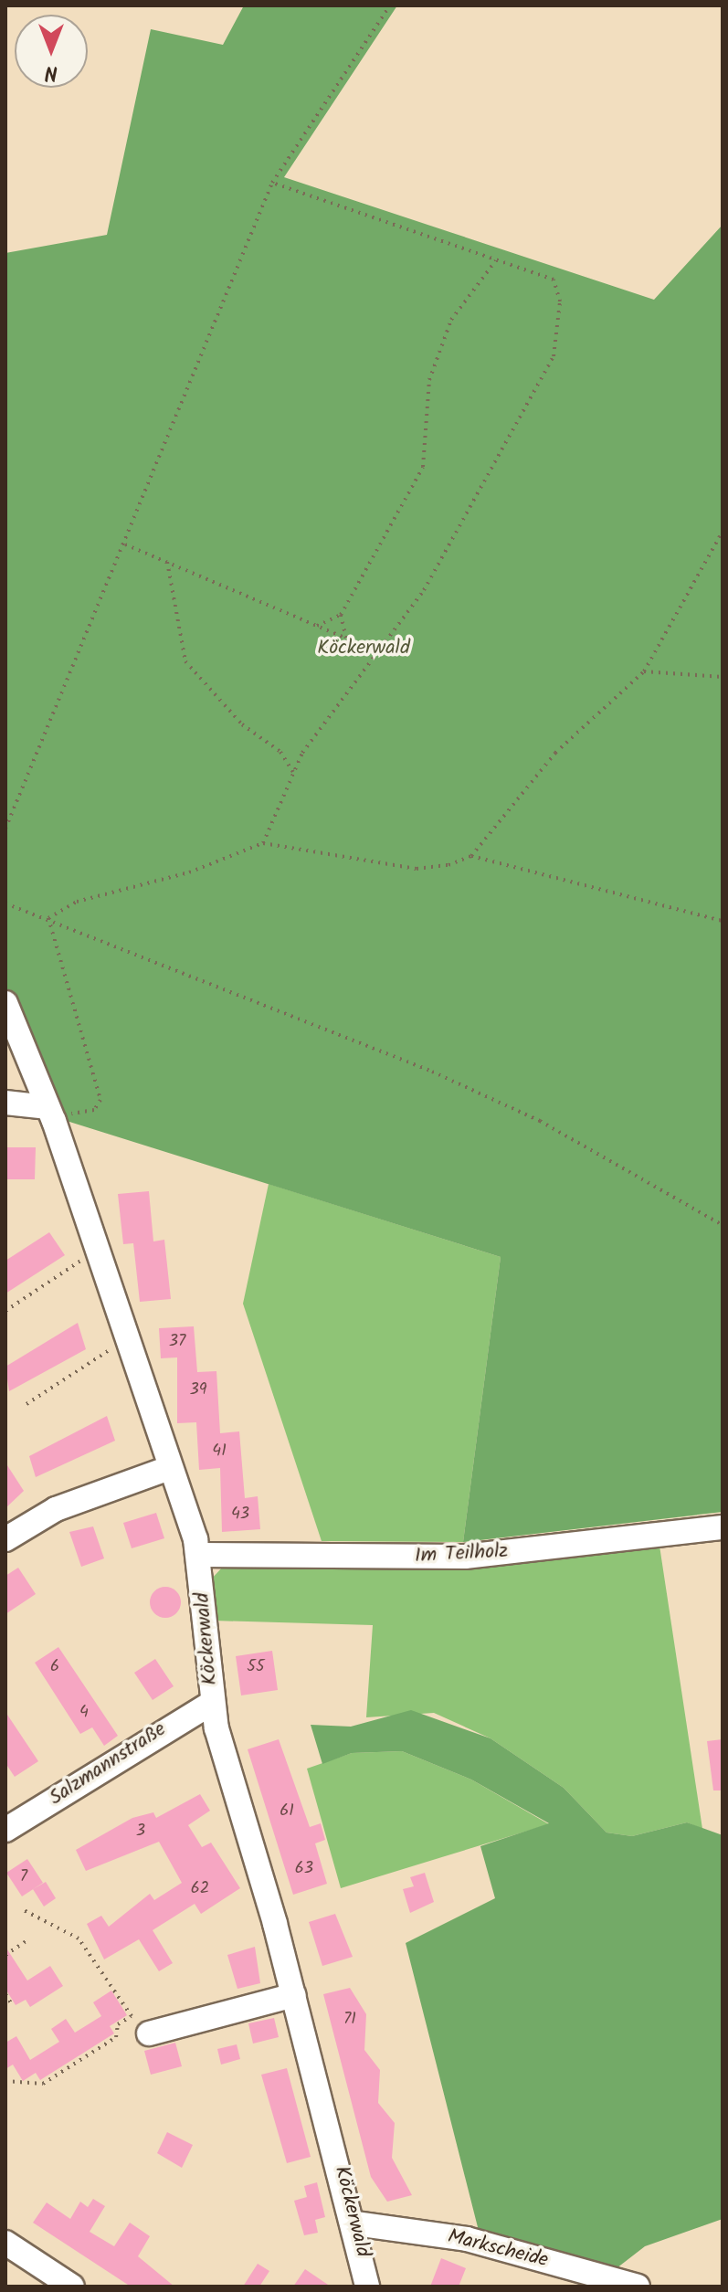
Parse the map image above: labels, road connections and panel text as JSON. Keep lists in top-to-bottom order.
{
  "streets": {
    "street": [
      "Im Teilholz",
      "Köckerwald",
      "Salzmannstraße",
      "Markscheide"
    ]
  },
  "crossings": [
    ["Im Teilholz", "Köckerwald"],
    ["Köckerwald", "Salzmannstraße"],
    ["Köckerwald", "Markscheide"]
  ],
  "parks": ["Köckerwald"],
  "house_numbers": [
    "37",
    "39",
    "41",
    "43",
    "6",
    "55",
    "4",
    "61",
    "3",
    "63",
    "7",
    "62",
    "71"
  ],
  "north": "bottom"
}
